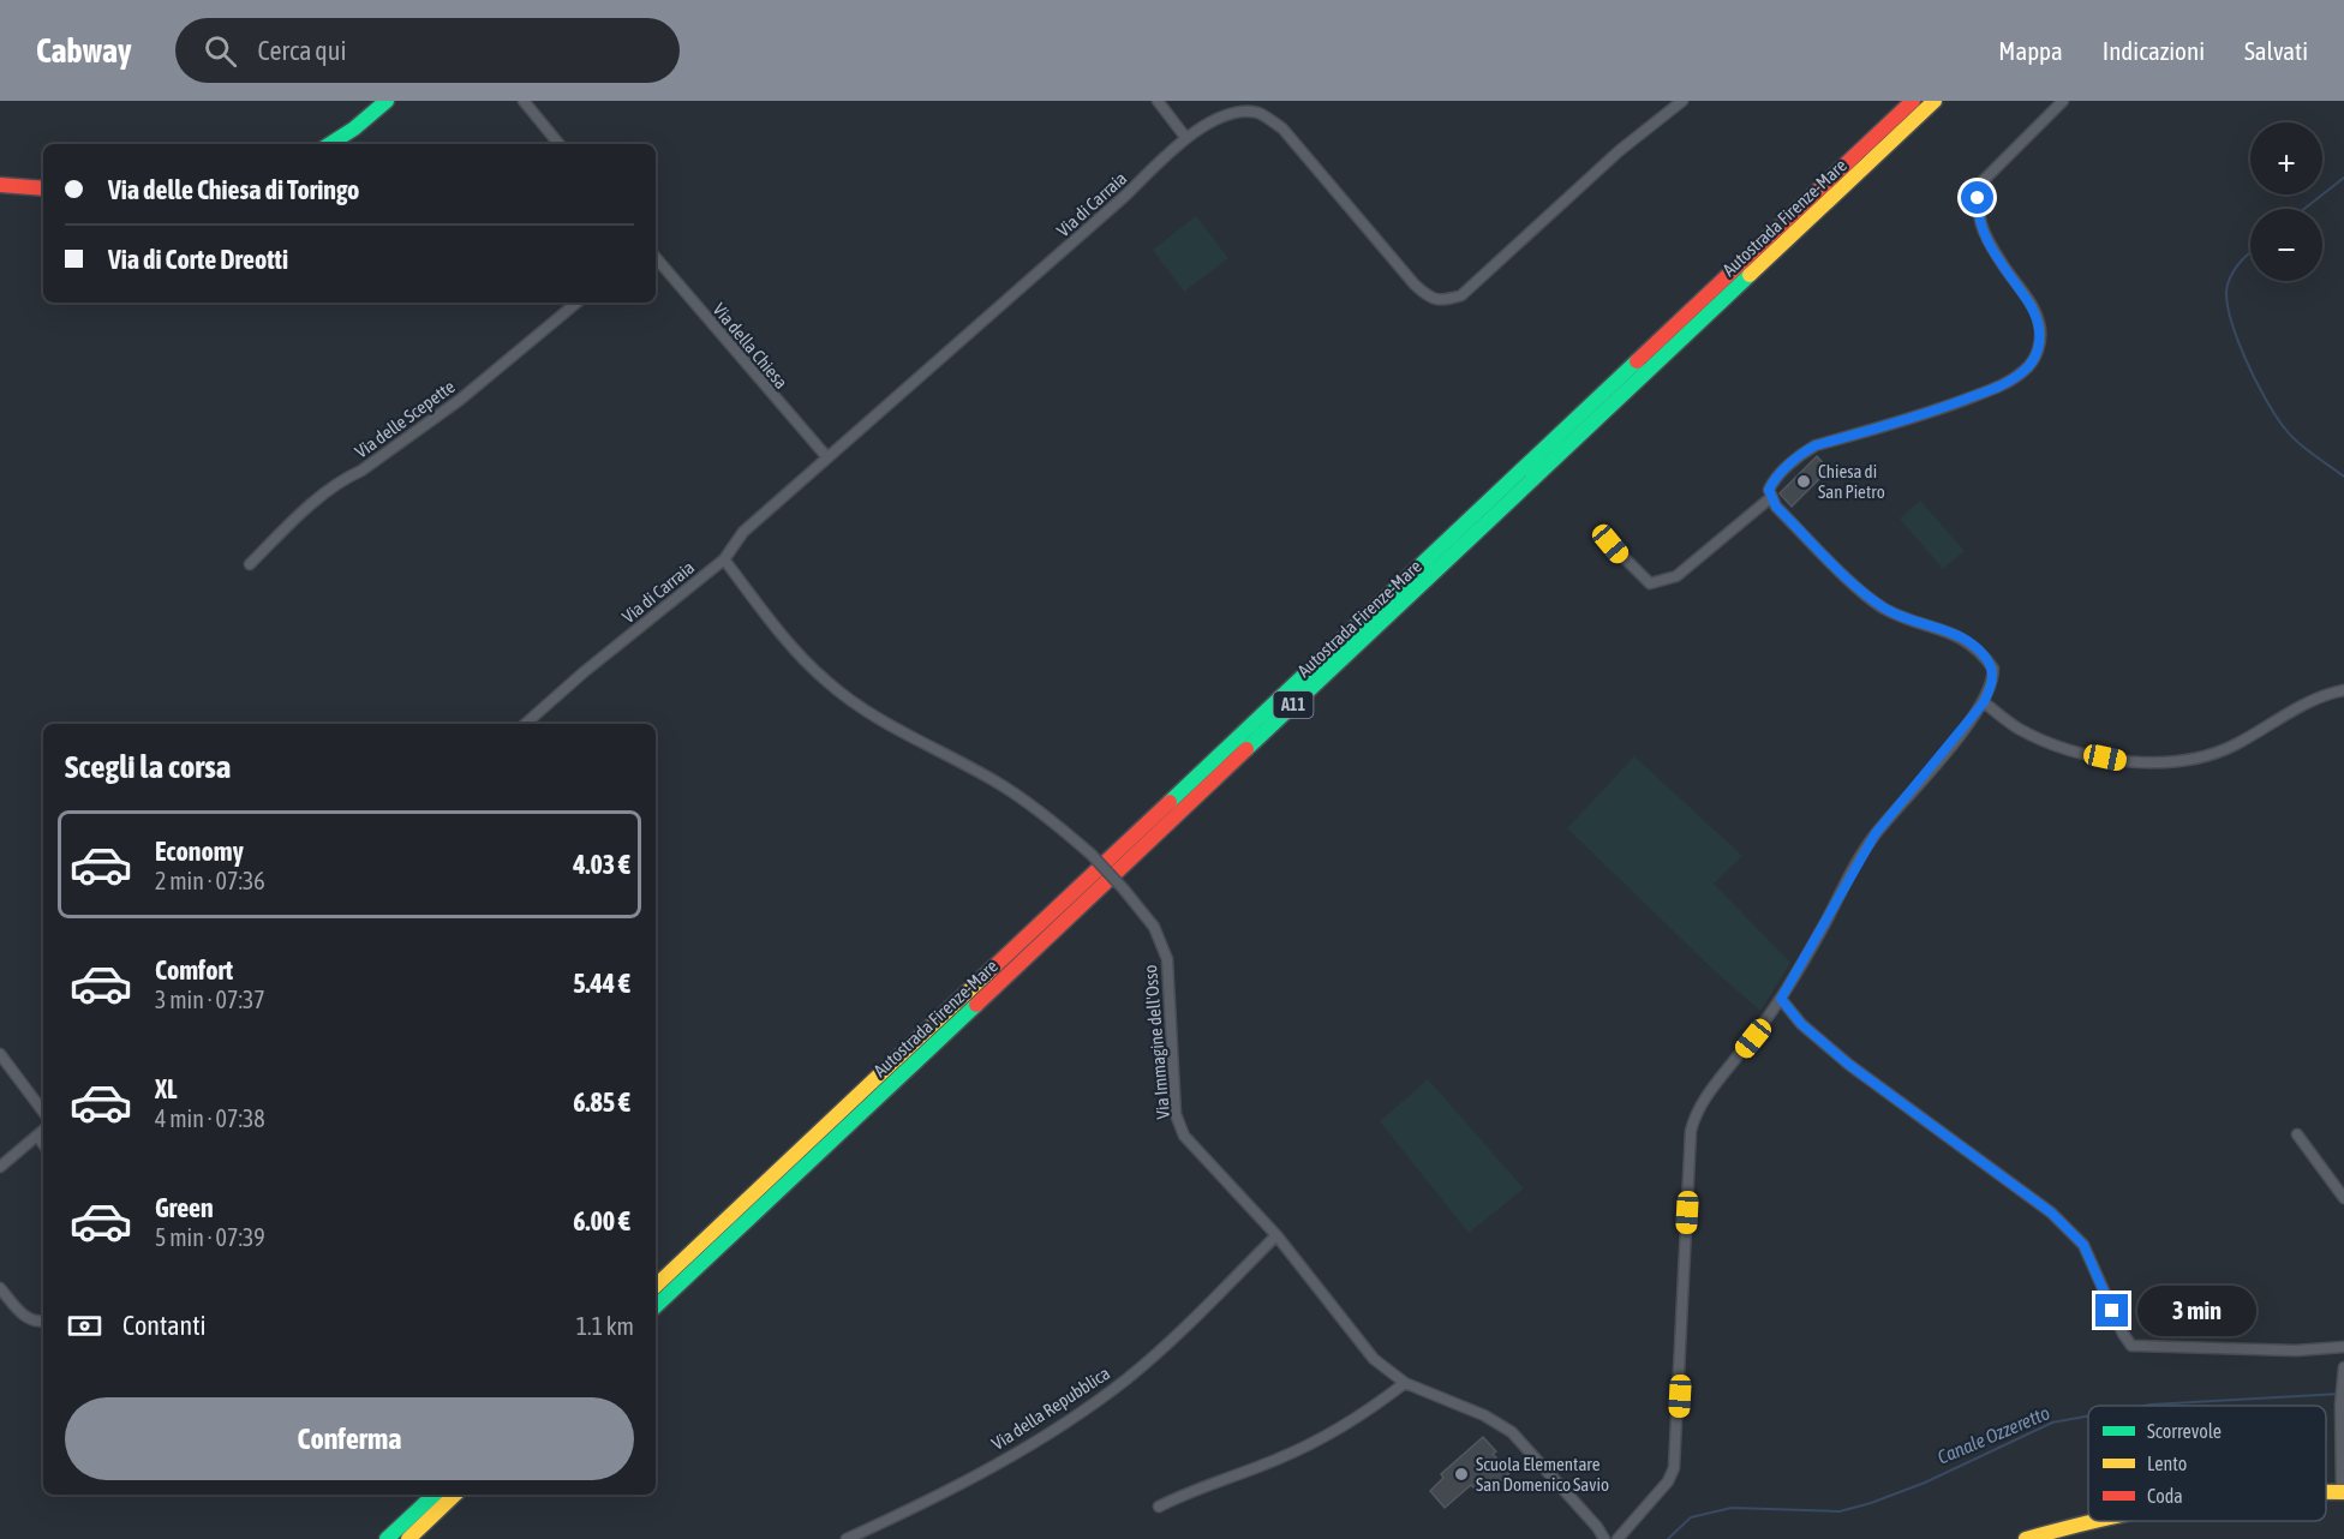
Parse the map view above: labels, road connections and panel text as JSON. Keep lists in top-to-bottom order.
{
  "streets": {
    "main road": ["Autostrada Firenze-Mare", "A11"],
    "street": [
      "Via di Carraia",
      "Via della Chiesa",
      "Via delle Scepette",
      "Via Immagine dell'Osso",
      "Via della Repubblica"
    ]
  },
  "crossings": [
    ["Via di Carraia", "Via della Chiesa"],
    ["Via di Carraia", "Via Immagine dell'Osso"],
    ["Via Immagine dell'Osso", "Via della Repubblica"]
  ],
  "water": ["Canale Ozzeretto"],
  "places": ["Chiesa di San Pietro", "Scuola Elementare San Domenico Savio"],
  "legend": ["Scorrevole", "Lento", "Coda"],
  "page": {
    "header": "Cabway",
    "search": "Cerca qui",
    "nav": ["Mappa", "Indicazioni", "Salvati"],
    "map_buttons": ["+", "−"],
    "banner": ["Via delle Chiesa di Toringo", "Via di Corte Dreotti"],
    "heading": "Scegli la corsa",
    "list": [
      {
        "name": "Economy",
        "note": "2 min · 07:36",
        "value": "4.03 €"
      },
      {
        "name": "Comfort",
        "note": "3 min · 07:37",
        "value": "5.44 €"
      },
      {
        "name": "XL",
        "note": "4 min · 07:38",
        "value": "6.85 €"
      },
      {
        "name": "Green",
        "note": "5 min · 07:39",
        "value": "6.00 €"
      }
    ],
    "bubble": "3 min",
    "pay": ["Contanti", "1.1 km"],
    "buttons": "Conferma"
  }
}
